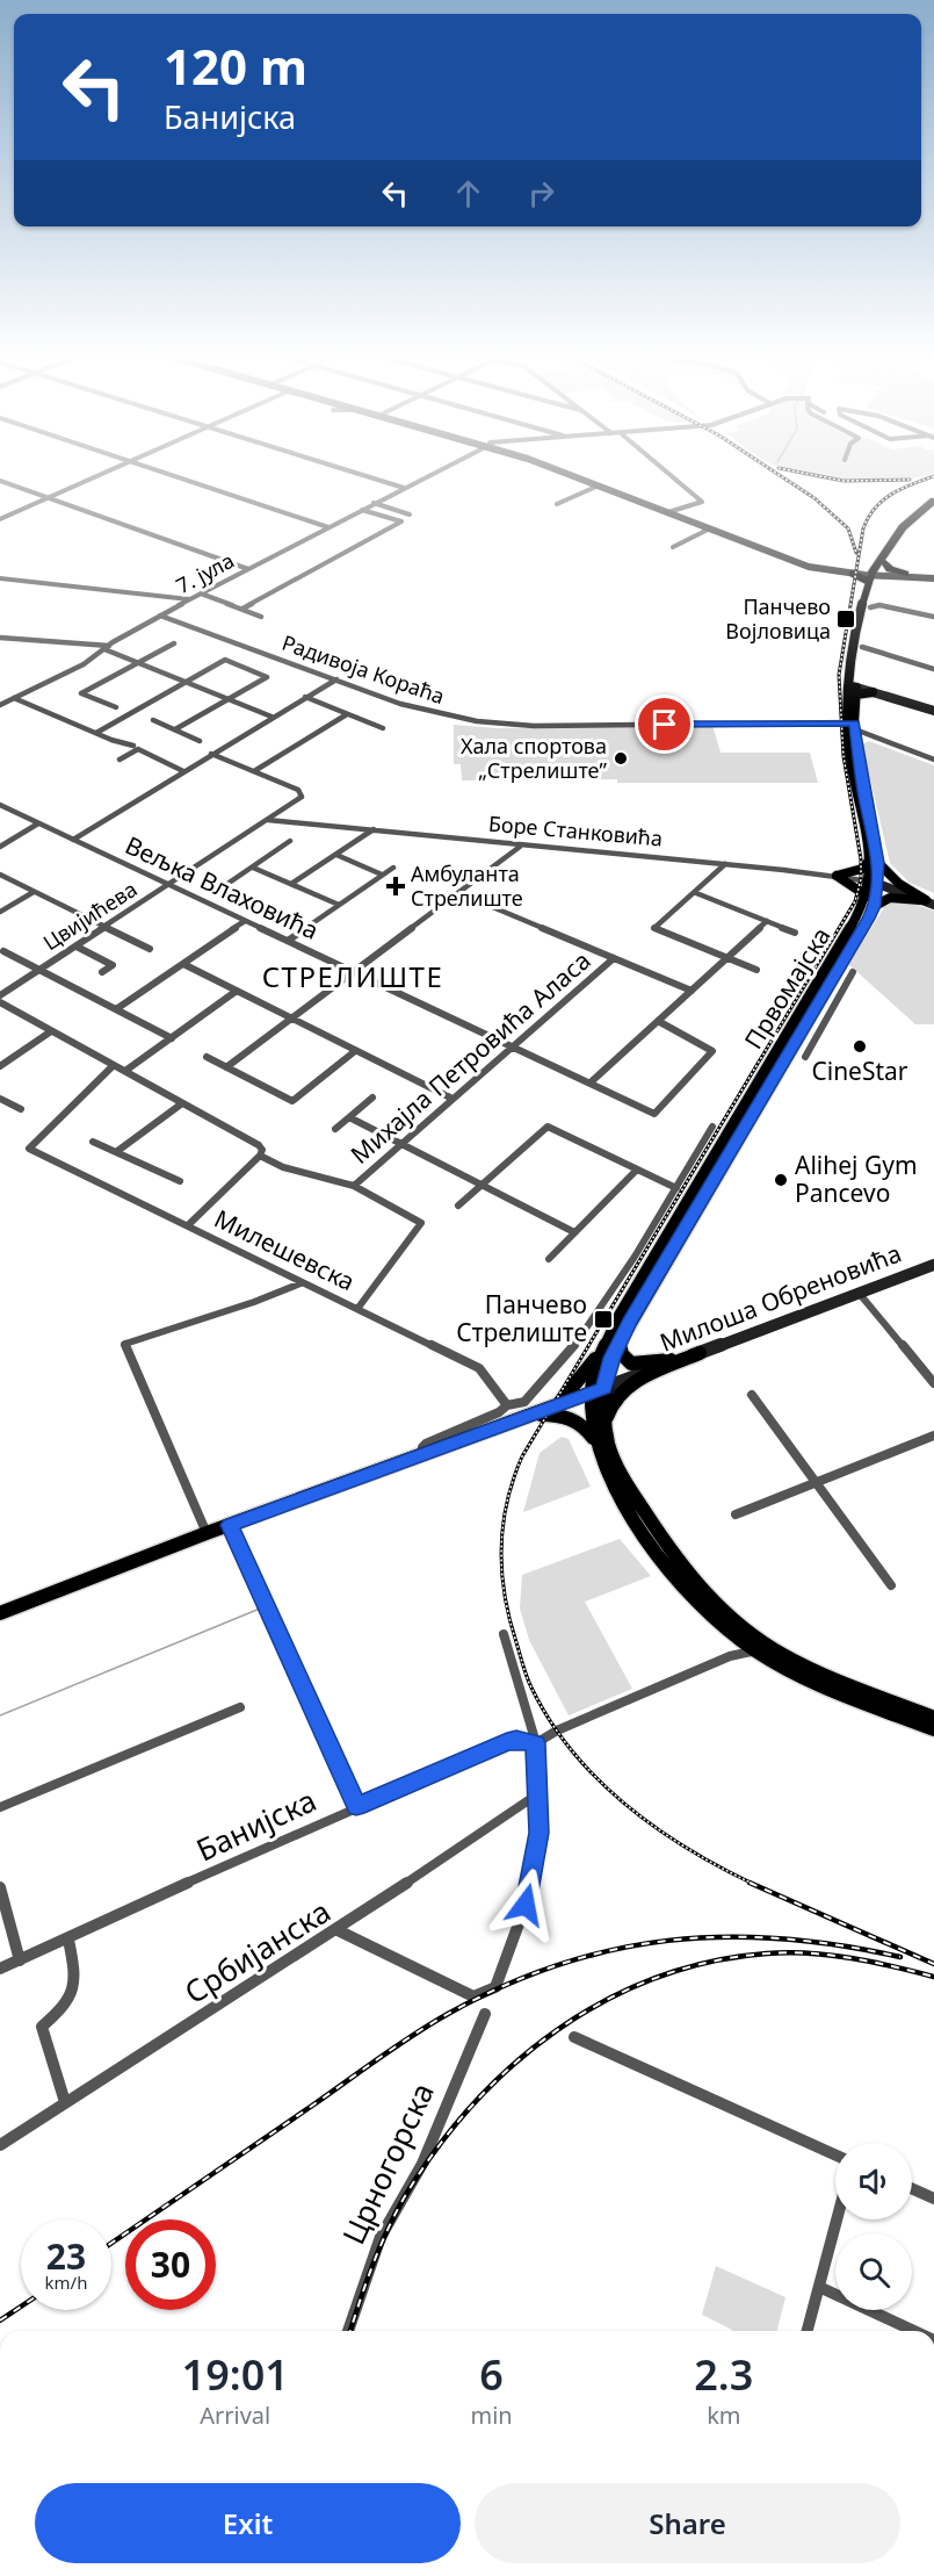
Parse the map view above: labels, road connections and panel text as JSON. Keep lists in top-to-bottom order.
{
  "streets": {
    "main road": ["Првомајска"],
    "street": [
      "7. јула",
      "Радивоја Кораћа",
      "Боре Станковића",
      "Вељка Влаховића",
      "Цвијићева",
      "Михајла Петровића Аласа",
      "Милешевска",
      "Милоша Обреновића",
      "Банијска",
      "Србијанска",
      "Црногорска"
    ]
  },
  "crossings": [
    ["7. јула", "Радивоја Кораћа"],
    ["Радивоја Кораћа", "Првомајска"],
    ["Боре Станковића", "Цвијићева"],
    ["Боре Станковића", "Првомајска"],
    ["Вељка Влаховића", "Цвијићева"],
    ["Вељка Влаховића", "Михајла Петровића Аласа"],
    ["Првомајска", "Милоша Обреновића"]
  ],
  "districts": ["СТРЕЛИШТЕ"],
  "places": {
    "transit": ["Панчево Војловица", "Панчево Стрелиште"],
    "other": ["Хала спортова „Стрелиште”", "CineStar", "Alihej Gym Pancevo"],
    "health": ["Амбуланта Стрелиште"]
  },
  "page": {
    "turn": ["120 m", "Банијска"],
    "speed": "23 km/h",
    "limit": "30",
    "eta": [
      "19:01",
      "Arrival",
      "6",
      "min",
      "2.3",
      "km"
    ],
    "buttons": ["Exit", "Share"]
  }
}
